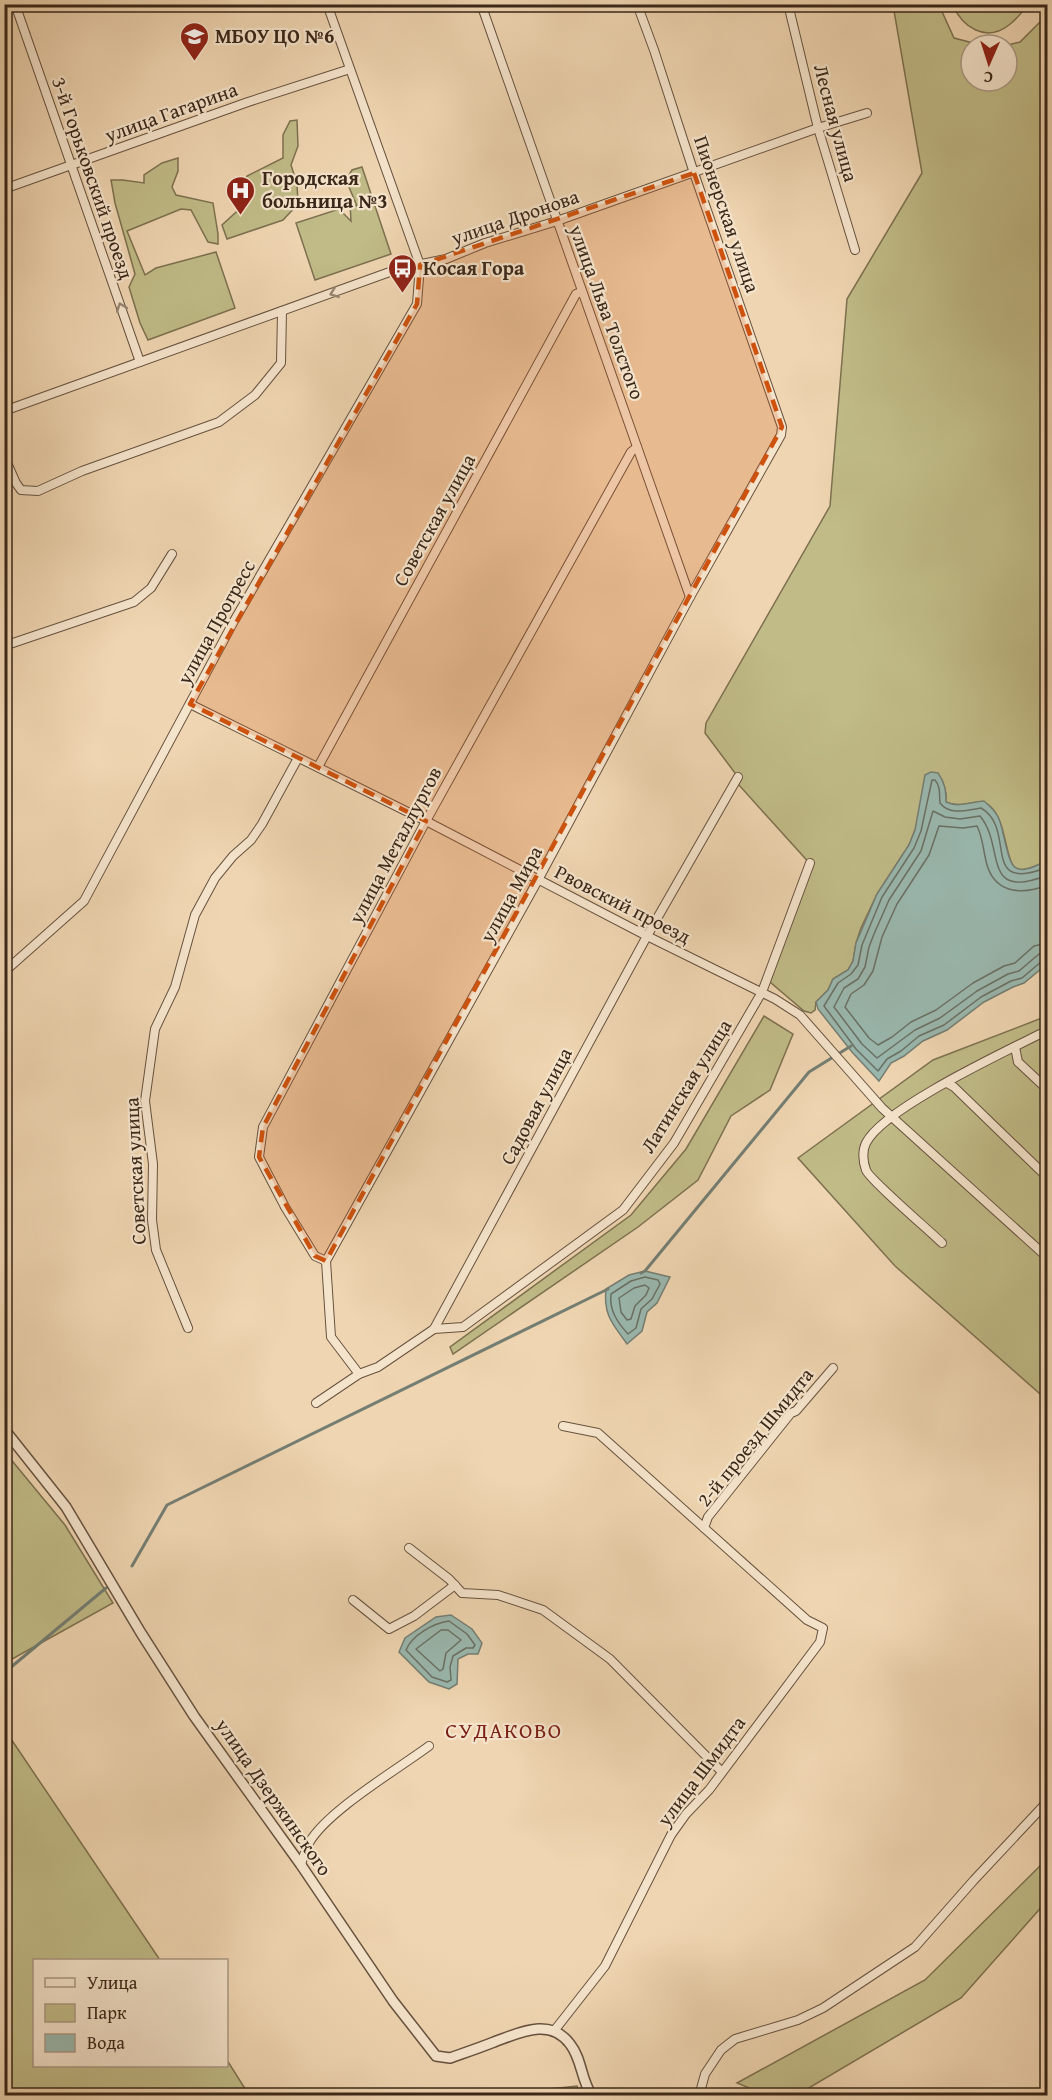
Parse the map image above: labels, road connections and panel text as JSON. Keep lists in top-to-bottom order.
{
  "streets": {
    "street": [
      "улица Гагарина",
      "Лесная улица",
      "3-й Горьковский проезд",
      "Пионерская улица",
      "улица Дронова",
      "улица Льва Толстого",
      "Советская улица",
      "улица Прогресс",
      "улица Металлургов",
      "улица Мира",
      "Рвовский проезд",
      "Латинская улица",
      "Садовая улица",
      "2-й проезд Шмидта",
      "улица Шмидта",
      "улица Дзержинского"
    ]
  },
  "crossings": [
    ["улица Гагарина", "3-й Горьковский проезд"],
    ["Лесная улица", "улица Дронова"],
    ["3-й Горьковский проезд", "улица Дронова"],
    ["Пионерская улица", "улица Дронова"],
    ["Пионерская улица", "улица Мира"],
    ["улица Дронова", "улица Льва Толстого"],
    ["улица Дронова", "улица Прогресс"],
    ["улица Льва Толстого", "Советская улица"],
    ["улица Льва Толстого", "улица Металлургов"],
    ["улица Льва Толстого", "улица Мира"],
    ["Советская улица", "Рвовский проезд"],
    ["улица Прогресс", "Рвовский проезд"],
    ["улица Металлургов", "улица Мира"],
    ["улица Металлургов", "Рвовский проезд"],
    ["улица Мира", "Рвовский проезд"],
    ["Рвовский проезд", "Латинская улица"],
    ["Рвовский проезд", "Садовая улица"],
    ["Латинская улица", "Садовая улица"],
    ["2-й проезд Шмидта", "улица Шмидта"],
    ["улица Шмидта", "улица Дзержинского"]
  ],
  "one_way": ["3-й Горьковский проезд"],
  "districts": ["СУДАКОВО"],
  "places": {
    "school or university": ["МБОУ ЦО №6"],
    "hospital": ["Городская больница №3"],
    "bus stop": ["Косая Гора"]
  },
  "legend": ["Улица", "Парк", "Вода"],
  "north": "bottom"
}
